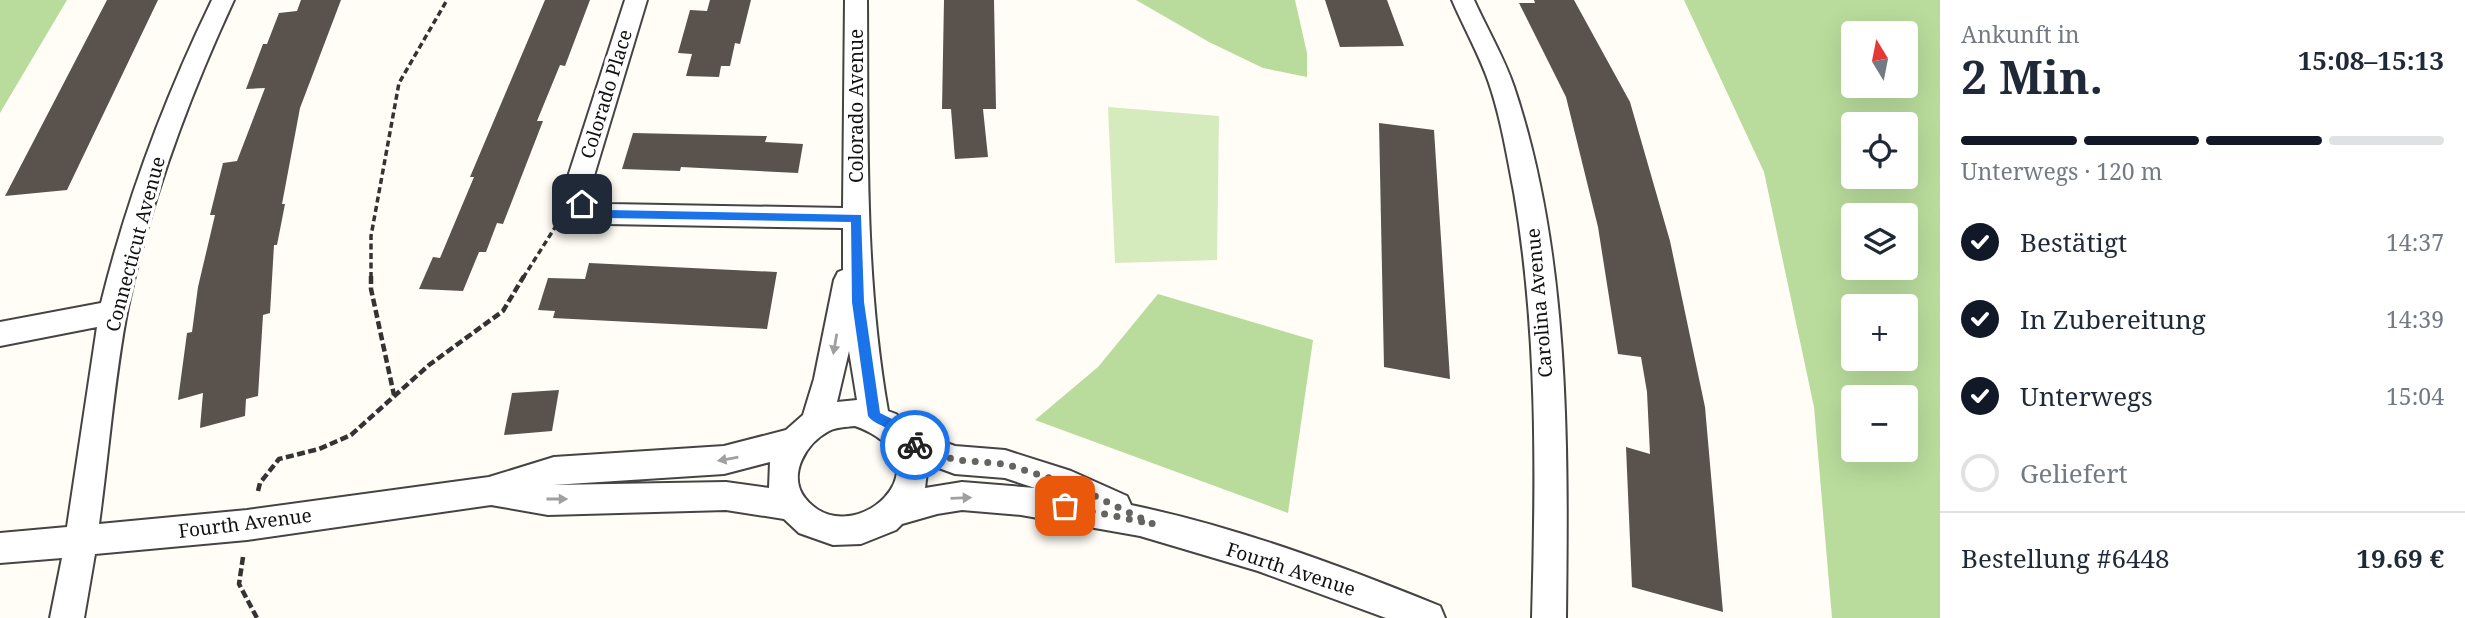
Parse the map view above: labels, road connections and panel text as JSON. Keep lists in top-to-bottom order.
{
  "streets": {
    "street": [
      "Colorado Place",
      "Colorado Avenue",
      "Connecticut Avenue",
      "Carolina Avenue",
      "Fourth Avenue"
    ]
  },
  "crossings": [
    ["Colorado Avenue", "Fourth Avenue"],
    ["Connecticut Avenue", "Fourth Avenue"]
  ],
  "north": "top",
  "page": {
    "heading": ["2 Min.", "Ankunft in", "15:08–15:13"],
    "panel": ["Bestellung #6448", "19.69 €"],
    "map_buttons": ["+", "−"],
    "bar": "Unterwegs · 120 m",
    "list": [
      ["Bestätigt", "14:37"],
      ["In Zubereitung", "14:39"],
      ["Unterwegs", "15:04"],
      "Geliefert"
    ]
  }
}
